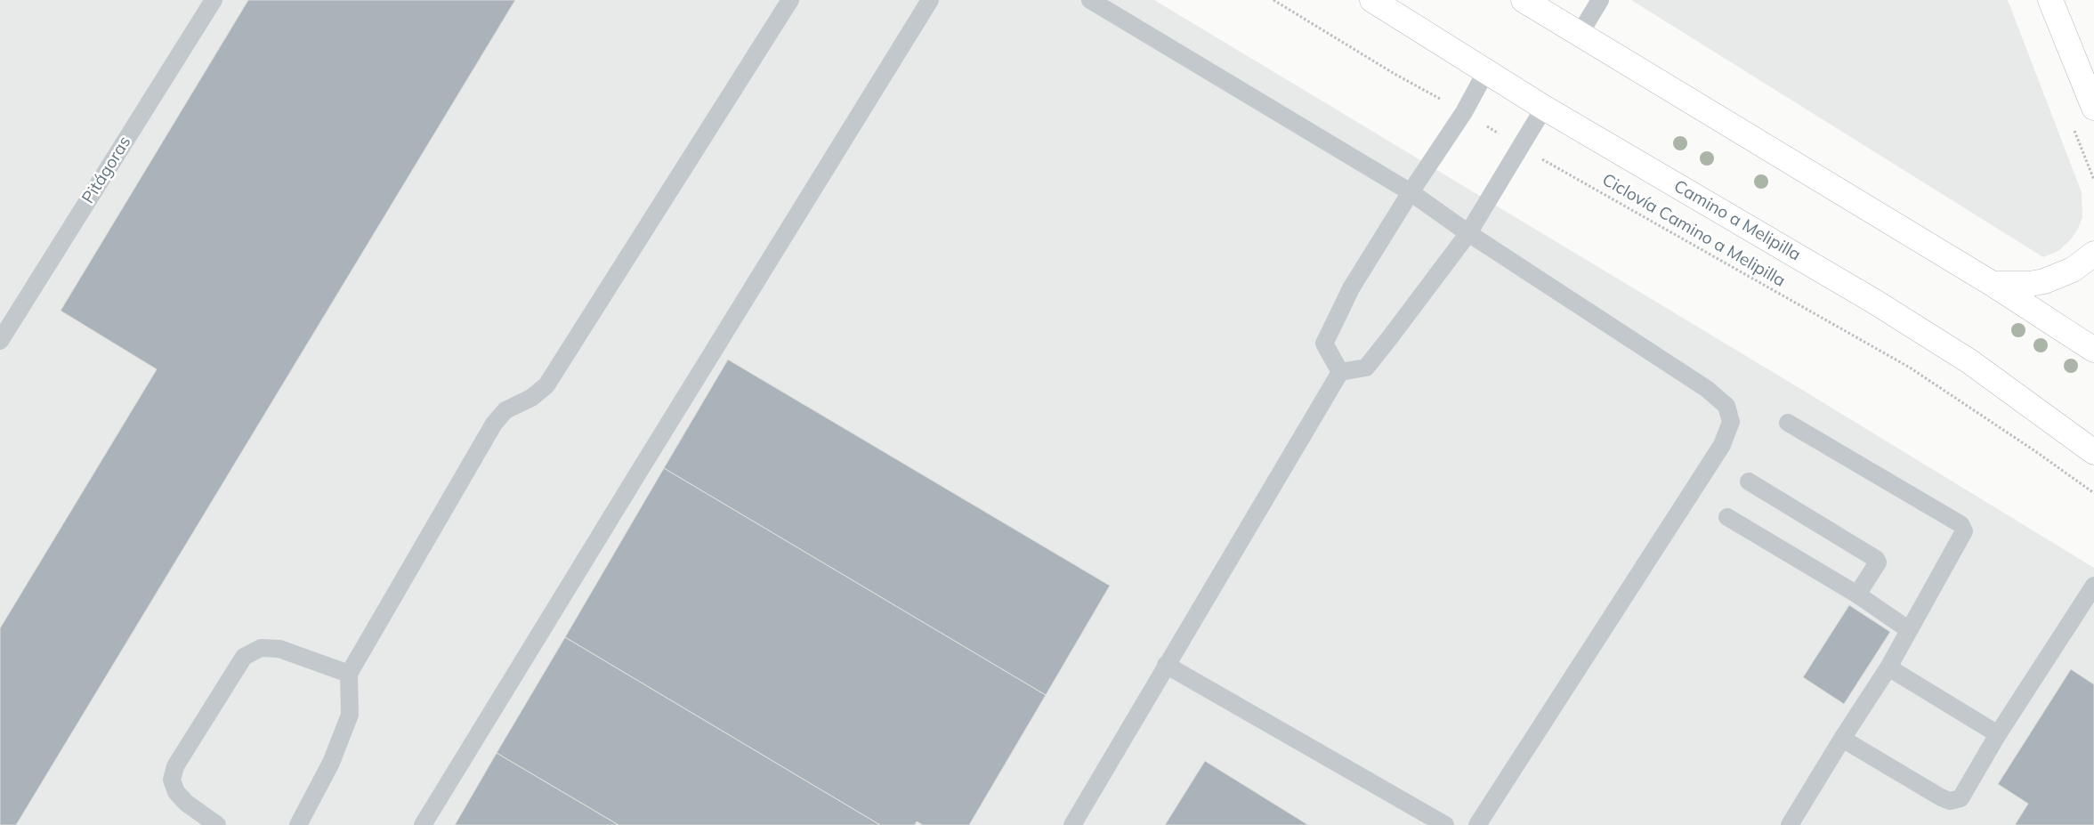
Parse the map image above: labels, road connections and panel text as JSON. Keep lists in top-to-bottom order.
{
  "streets": {
    "main road": ["Camino a Melipilla"],
    "lane": ["Pitágoras"],
    "path": ["Ciclovía Camino a Melipilla"]
  }
}
